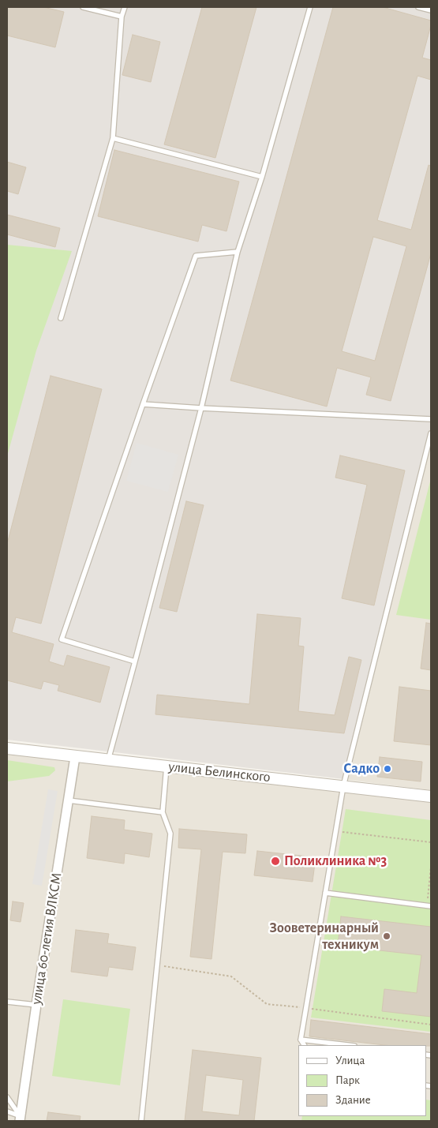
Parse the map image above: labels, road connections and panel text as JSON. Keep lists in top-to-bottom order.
{
  "streets": {
    "street": ["улица Белинского", "улица 60-летия ВЛКСМ"]
  },
  "crossings": [
    ["улица Белинского", "улица 60-летия ВЛКСМ"]
  ],
  "places": ["Садко", "Поликлиника №3", "Зооветеринарный техникум"],
  "legend": ["Улица", "Парк", "Здание"]
}
